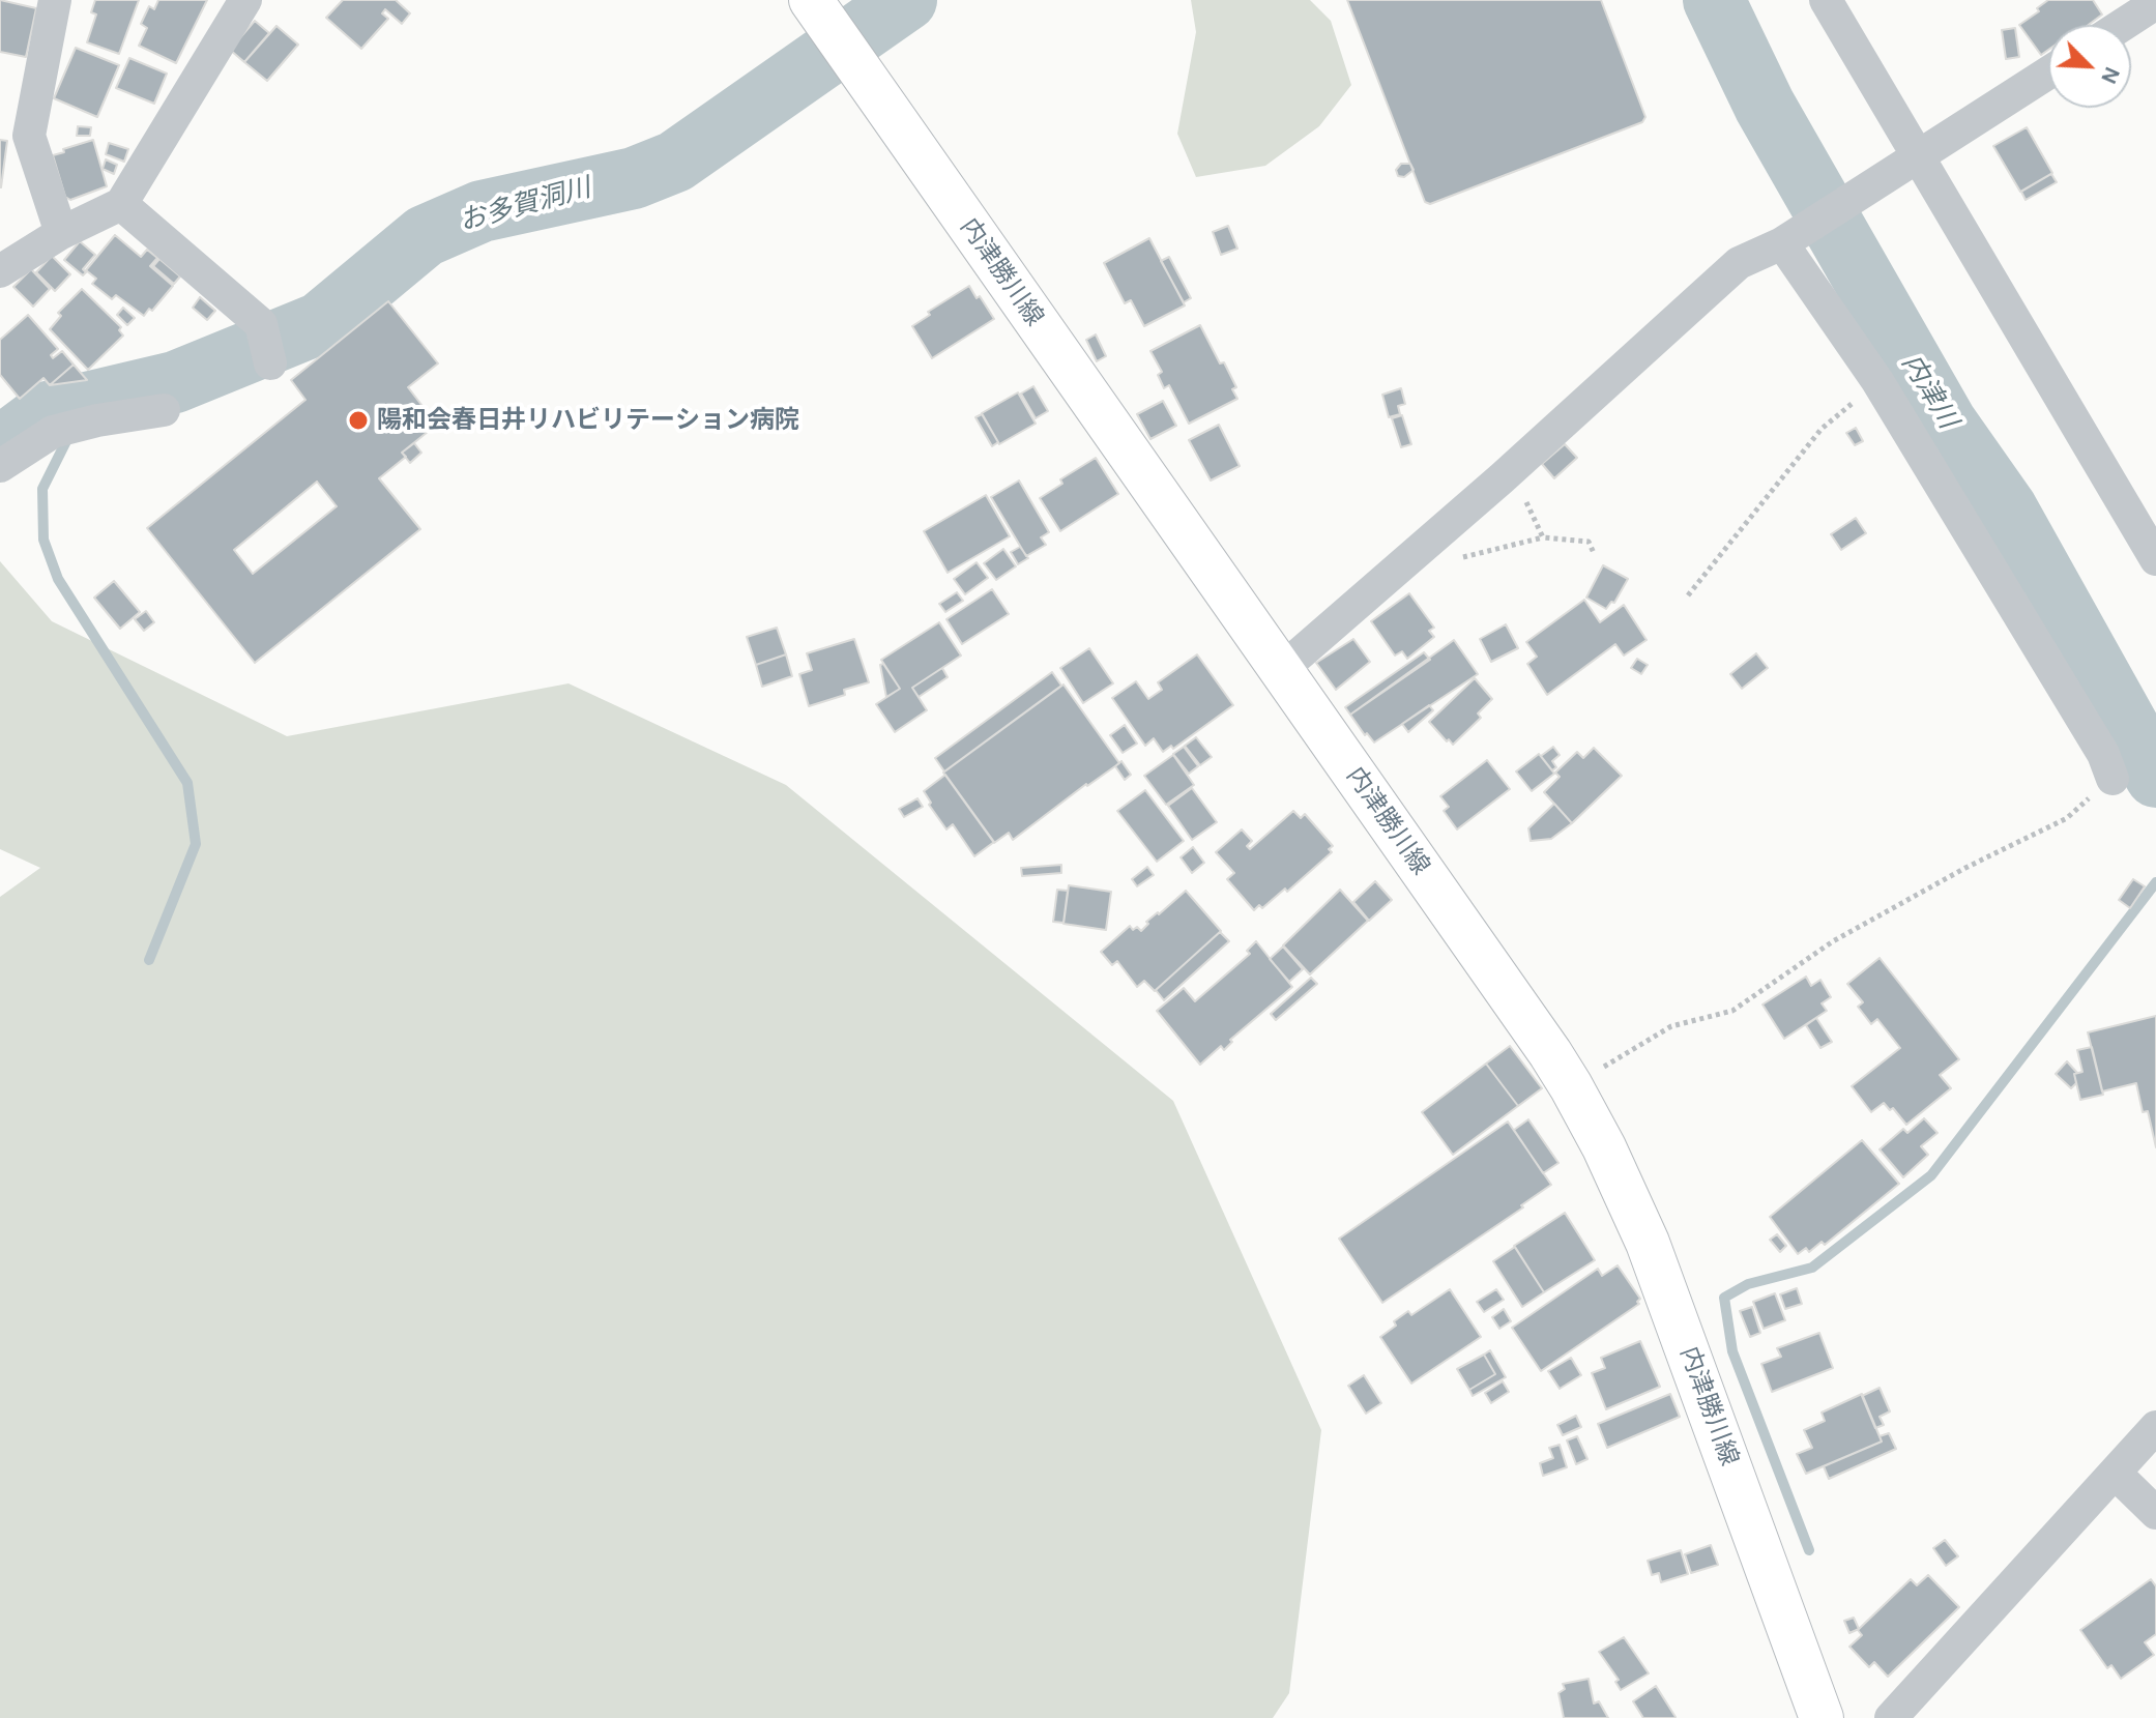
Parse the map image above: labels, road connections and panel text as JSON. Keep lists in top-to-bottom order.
{
  "streets": {
    "main road": ["内津勝川線"]
  },
  "water": ["お多賀洞川", "内津川"],
  "places": ["陽和会春日井リハビリテーション病院"],
  "north": "bottom right"
}
